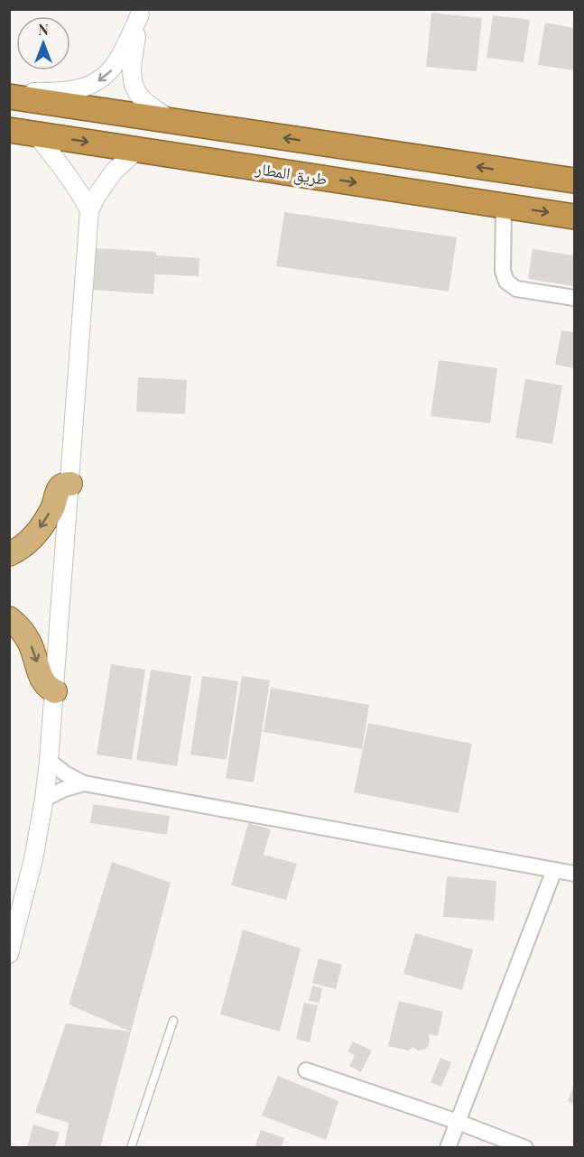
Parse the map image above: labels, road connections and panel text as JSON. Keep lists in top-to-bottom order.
{
  "streets": {
    "highway": ["طريق المطار"]
  },
  "north": "top"
}
